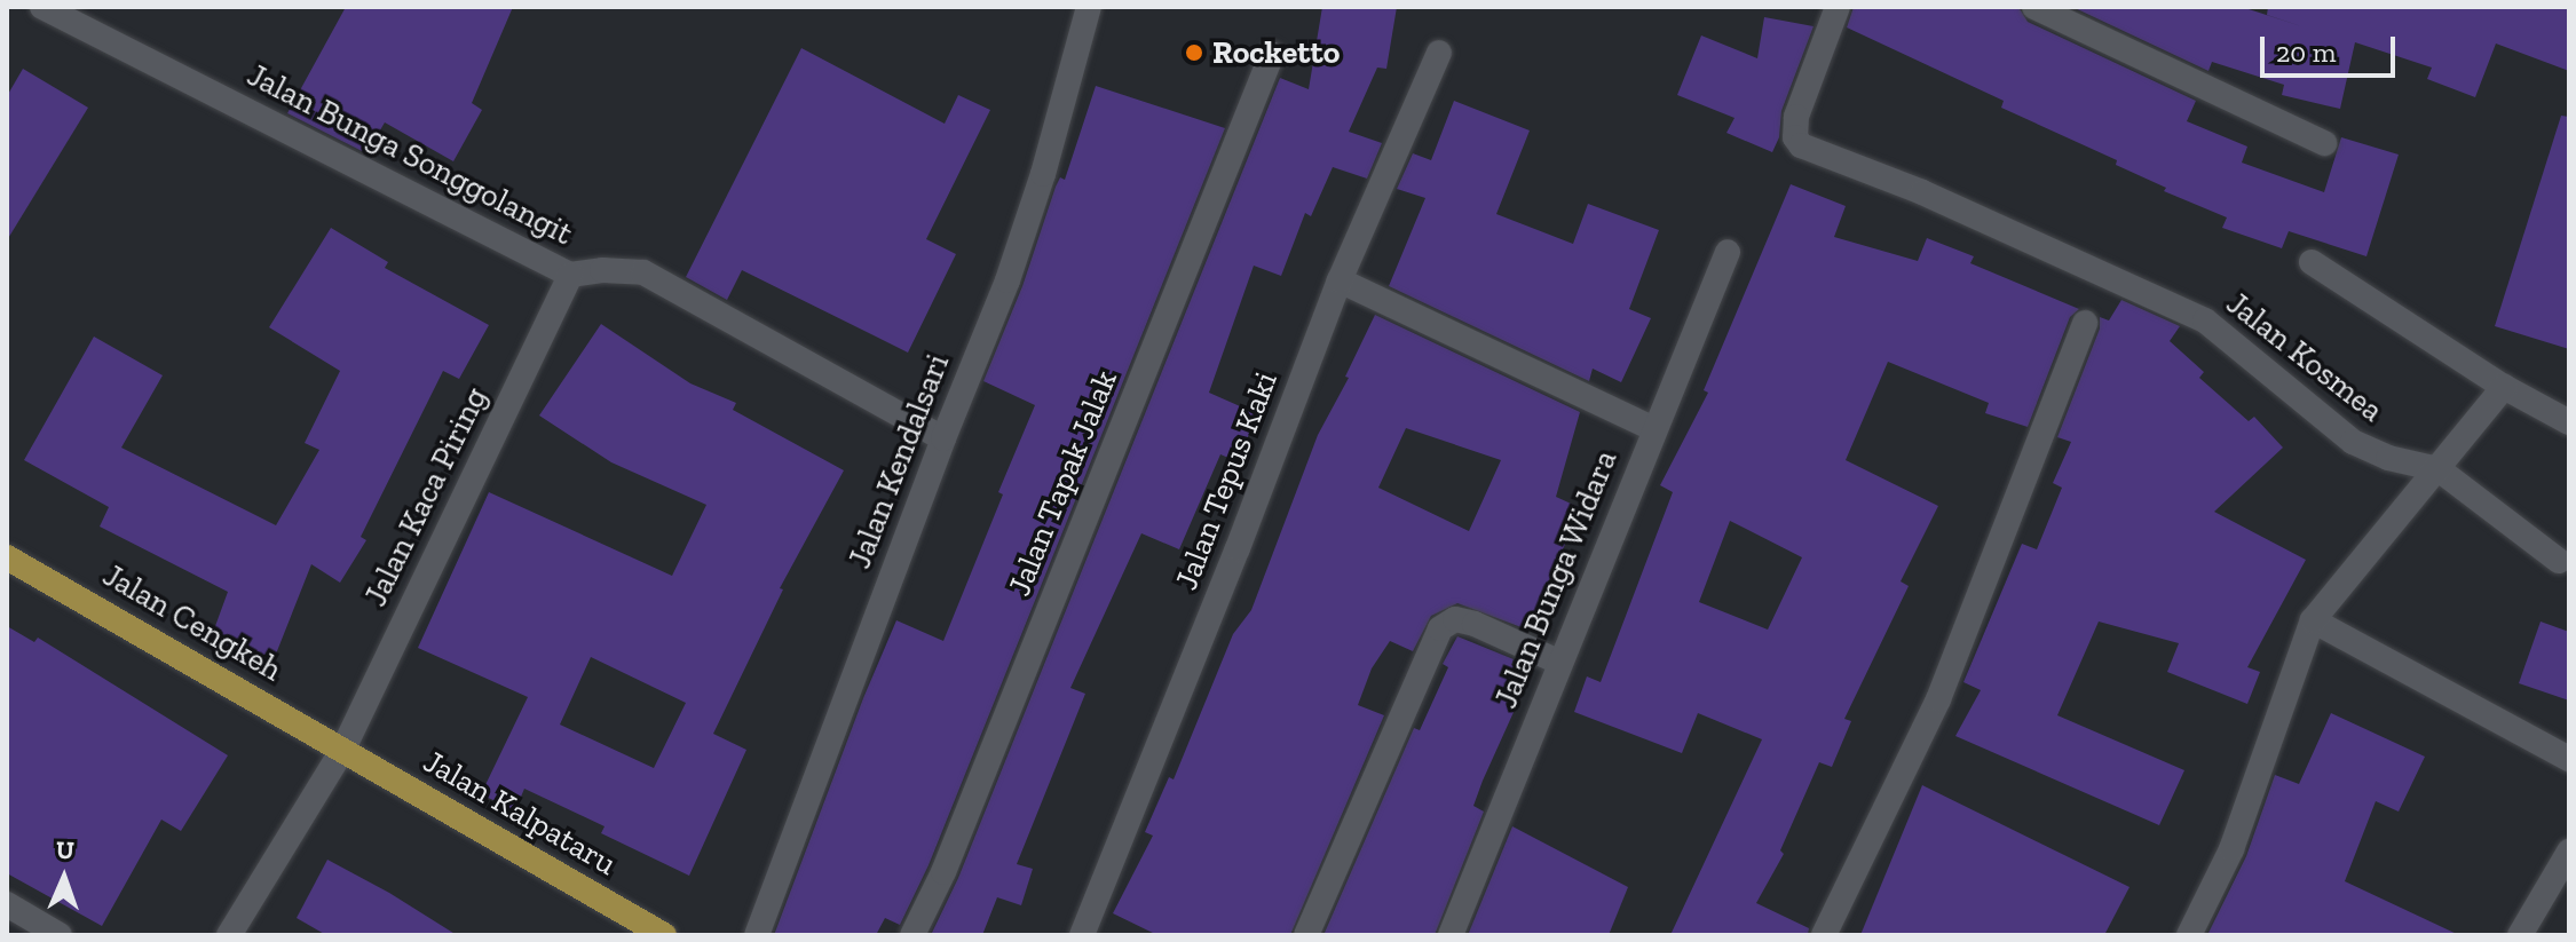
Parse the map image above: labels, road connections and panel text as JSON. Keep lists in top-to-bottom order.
{
  "streets": {
    "main road": ["Jalan Cengkeh", "Jalan Kalpataru"],
    "street": [
      "Jalan Bunga Songgolangit",
      "Jalan Kosmea",
      "Jalan Kendalsari",
      "Jalan Tepus Kaki",
      "Jalan Tapak Jalak",
      "Jalan Kaca Piring",
      "Jalan Bunga Widara"
    ]
  },
  "crossings": [
    ["Jalan Bunga Songgolangit", "Jalan Kendalsari"],
    ["Jalan Bunga Songgolangit", "Jalan Kaca Piring"],
    ["Jalan Kaca Piring", "Jalan Cengkeh"],
    ["Jalan Kaca Piring", "Jalan Kalpataru"],
    ["Jalan Cengkeh", "Jalan Kalpataru"]
  ],
  "places": ["Rocketto"],
  "scale_bar": "20 m",
  "north": "top"
}
